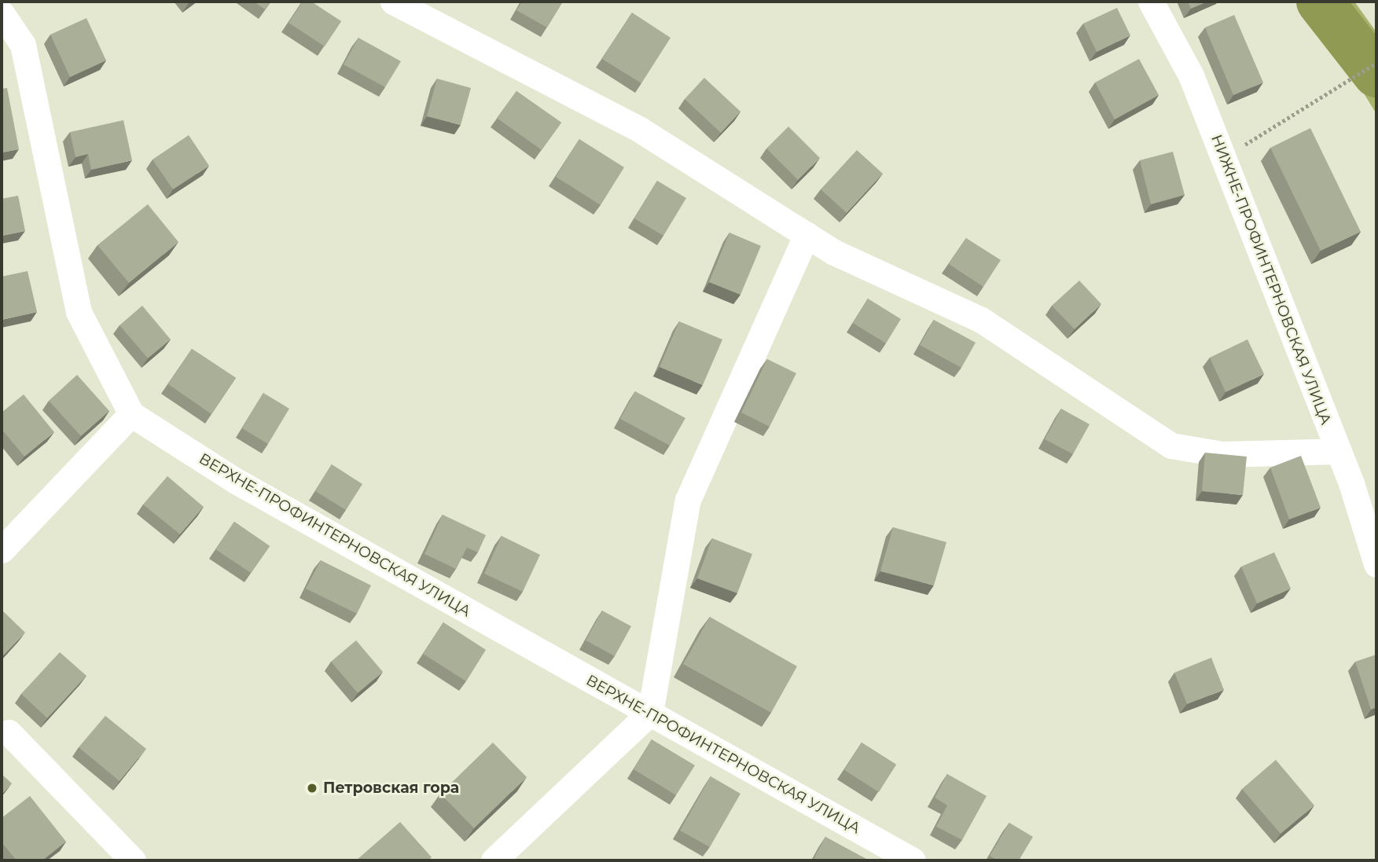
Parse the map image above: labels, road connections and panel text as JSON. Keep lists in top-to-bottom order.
{
  "streets": {
    "street": ["НИЖНЕ-ПРОФИНТЕРНОВСКАЯ УЛИЦА", "ВЕРХНЕ-ПРОФИНТЕРНОВСКАЯ УЛИЦА"]
  },
  "places": ["Петровская гора"]
}
